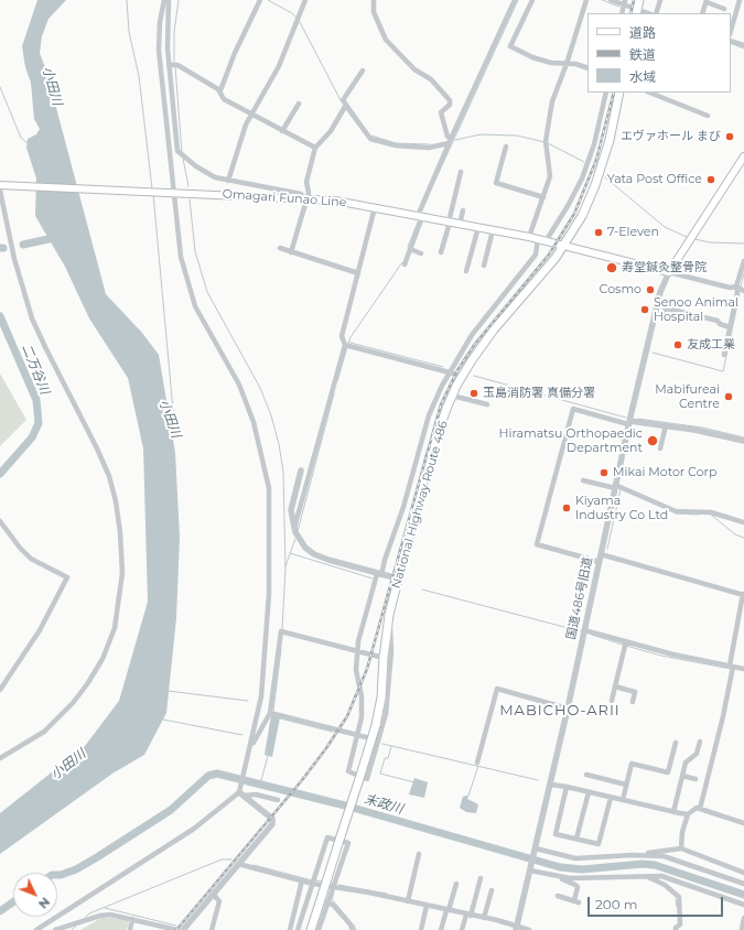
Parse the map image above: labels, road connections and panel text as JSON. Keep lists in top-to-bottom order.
{
  "streets": {
    "highway": ["National Highway Route 486"],
    "main road": ["Omagari Funao Line"],
    "street": ["国道486号旧道"]
  },
  "crossings": [
    ["Omagari Funao Line", "National Highway Route 486"],
    ["Omagari Funao Line", "国道486号旧道"]
  ],
  "districts": ["MABICHO-ARII"],
  "water": ["小田川", "二万谷川", "末政川"],
  "places": [
    "エヴァホール まび",
    "Yata Post Office",
    "7-Eleven",
    "寿堂鍼灸整骨院",
    "Cosmo",
    "Senoo Animal Hospital",
    "友成工業",
    "玉島消防署 真備分署",
    "Mabifureai Centre",
    "Hiramatsu Orthopaedic Department",
    "Mikai Motor Corp",
    "Kiyama Industry Co Ltd"
  ],
  "legend": ["道路", "鉄道", "水域"],
  "scale_bar": "200 m",
  "north": "bottom right"
}
